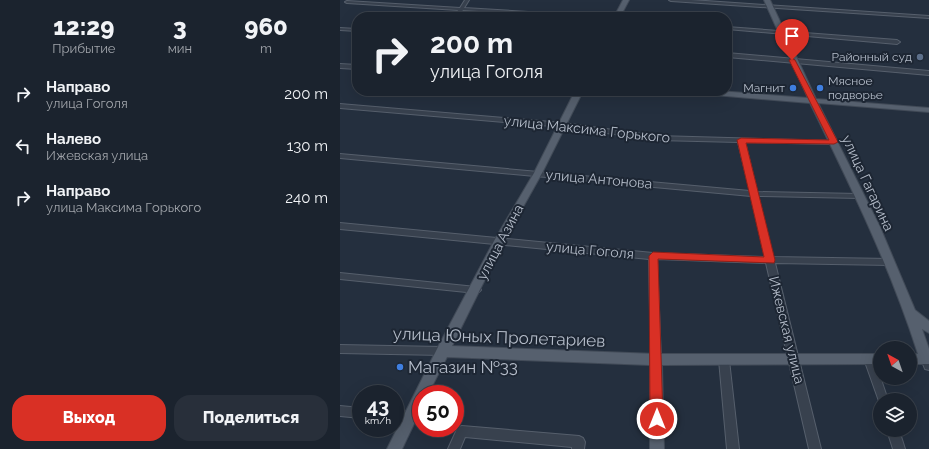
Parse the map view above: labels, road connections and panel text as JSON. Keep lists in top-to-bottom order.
{
  "streets": {
    "main road": ["улица Гагарина", "улица Азина", "улица Юных Пролетариев"],
    "street": [
      "улица Максима Горького",
      "улица Антонова",
      "улица Гоголя",
      "Ижевская улица"
    ]
  },
  "crossings": [
    ["улица Максима Горького", "улица Гагарина"],
    ["улица Максима Горького", "улица Азина"],
    ["улица Максима Горького", "Ижевская улица"],
    ["улица Антонова", "улица Гагарина"],
    ["улица Антонова", "улица Азина"],
    ["улица Антонова", "Ижевская улица"],
    ["улица Гагарина", "улица Гоголя"],
    ["улица Азина", "улица Гоголя"],
    ["улица Азина", "улица Юных Пролетариев"],
    ["улица Гоголя", "Ижевская улица"],
    ["Ижевская улица", "улица Юных Пролетариев"]
  ],
  "places": [
    "Районный суд",
    "Магнит",
    "Мясное подворье",
    "Магазин №33"
  ],
  "north": "top left",
  "page": {
    "eta": [
      "12:29",
      "Прибытие",
      "3",
      "мин",
      "960",
      "m"
    ],
    "turn": ["200 m", "улица Гоголя"],
    "list": [
      {
        "name": "Направо",
        "note": "улица Гоголя",
        "value": "200 m"
      },
      {
        "name": "Налево",
        "note": "Ижевская улица",
        "value": "130 m"
      },
      {
        "name": "Направо",
        "note": "улица Максима Горького",
        "value": "240 m"
      }
    ],
    "speed": "43 km/h",
    "limit": "50",
    "buttons": ["Выход", "Поделиться"]
  }
}
